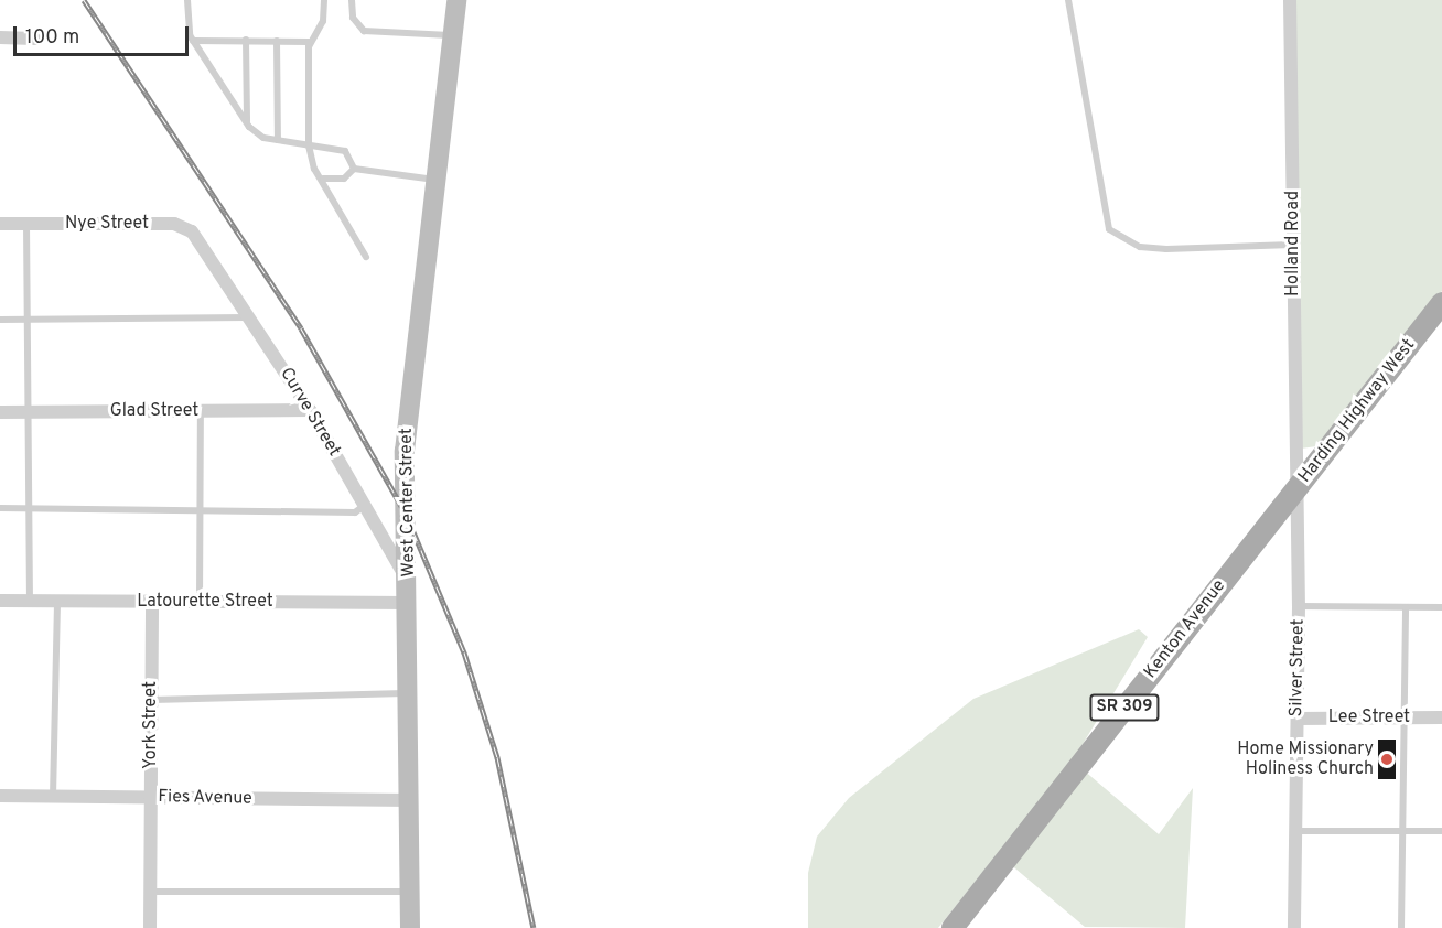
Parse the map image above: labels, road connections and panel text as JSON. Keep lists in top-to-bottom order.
{
  "streets": {
    "main road": [
      "Harding Highway West",
      "West Center Street",
      "Kenton Avenue",
      "SR 309"
    ],
    "street": [
      "Nye Street",
      "Holland Road",
      "Glad Street",
      "Curve Street",
      "Latourette Street",
      "Silver Street",
      "Lee Street",
      "York Street",
      "Fies Avenue"
    ]
  },
  "crossings": [
    ["Nye Street", "Curve Street"],
    ["Holland Road", "Harding Highway West"],
    ["Holland Road", "Kenton Avenue"],
    ["Holland Road", "Silver Street"],
    ["Glad Street", "Curve Street"],
    ["Harding Highway West", "Kenton Avenue"],
    ["Harding Highway West", "Silver Street"],
    ["Curve Street", "West Center Street"],
    ["Curve Street", "Latourette Street"],
    ["West Center Street", "Latourette Street"],
    ["West Center Street", "Fies Avenue"],
    ["Latourette Street", "York Street"],
    ["Kenton Avenue", "Silver Street"],
    ["Silver Street", "Lee Street"],
    ["York Street", "Fies Avenue"]
  ],
  "places": ["Home Missionary Holiness Church"],
  "scale_bar": "100 m"
}
